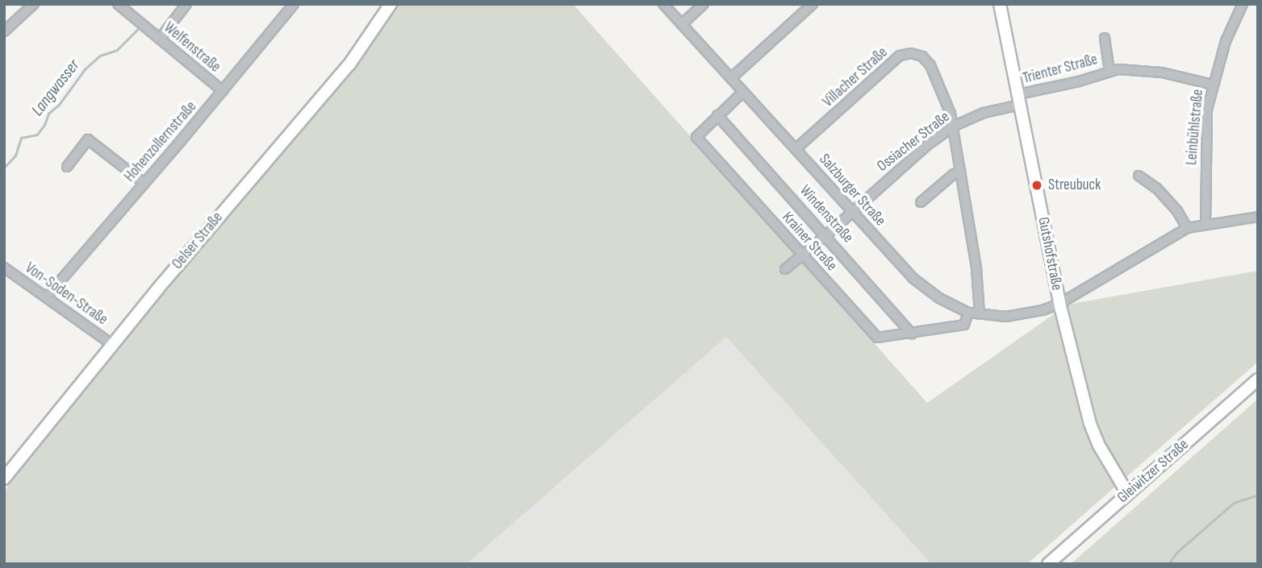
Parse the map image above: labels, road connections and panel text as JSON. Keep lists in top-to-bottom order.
{
  "streets": {
    "main road": ["Oelser Straße", "Gutshofstraße", "Gleiwitzer Straße"],
    "street": [
      "Welfenstraße",
      "Trienter Straße",
      "Villacher Straße",
      "Leinbühlstraße",
      "Hohenzollernstraße",
      "Ossiacher Straße",
      "Salzburger Straße",
      "Windenstraße",
      "Krainer Straße",
      "Von-Soden-Straße"
    ]
  },
  "crossings": [
    ["Welfenstraße", "Hohenzollernstraße"],
    ["Trienter Straße", "Leinbühlstraße"],
    ["Trienter Straße", "Ossiacher Straße"],
    ["Trienter Straße", "Gutshofstraße"],
    ["Villacher Straße", "Ossiacher Straße"],
    ["Villacher Straße", "Salzburger Straße"],
    ["Hohenzollernstraße", "Von-Soden-Straße"],
    ["Ossiacher Straße", "Salzburger Straße"],
    ["Ossiacher Straße", "Windenstraße"],
    ["Ossiacher Straße", "Krainer Straße"],
    ["Ossiacher Straße", "Gutshofstraße"],
    ["Salzburger Straße", "Krainer Straße"],
    ["Salzburger Straße", "Gutshofstraße"],
    ["Windenstraße", "Krainer Straße"],
    ["Oelser Straße", "Von-Soden-Straße"],
    ["Gutshofstraße", "Gleiwitzer Straße"]
  ],
  "water": ["Langwasser"],
  "places": ["Streubuck"]
}
